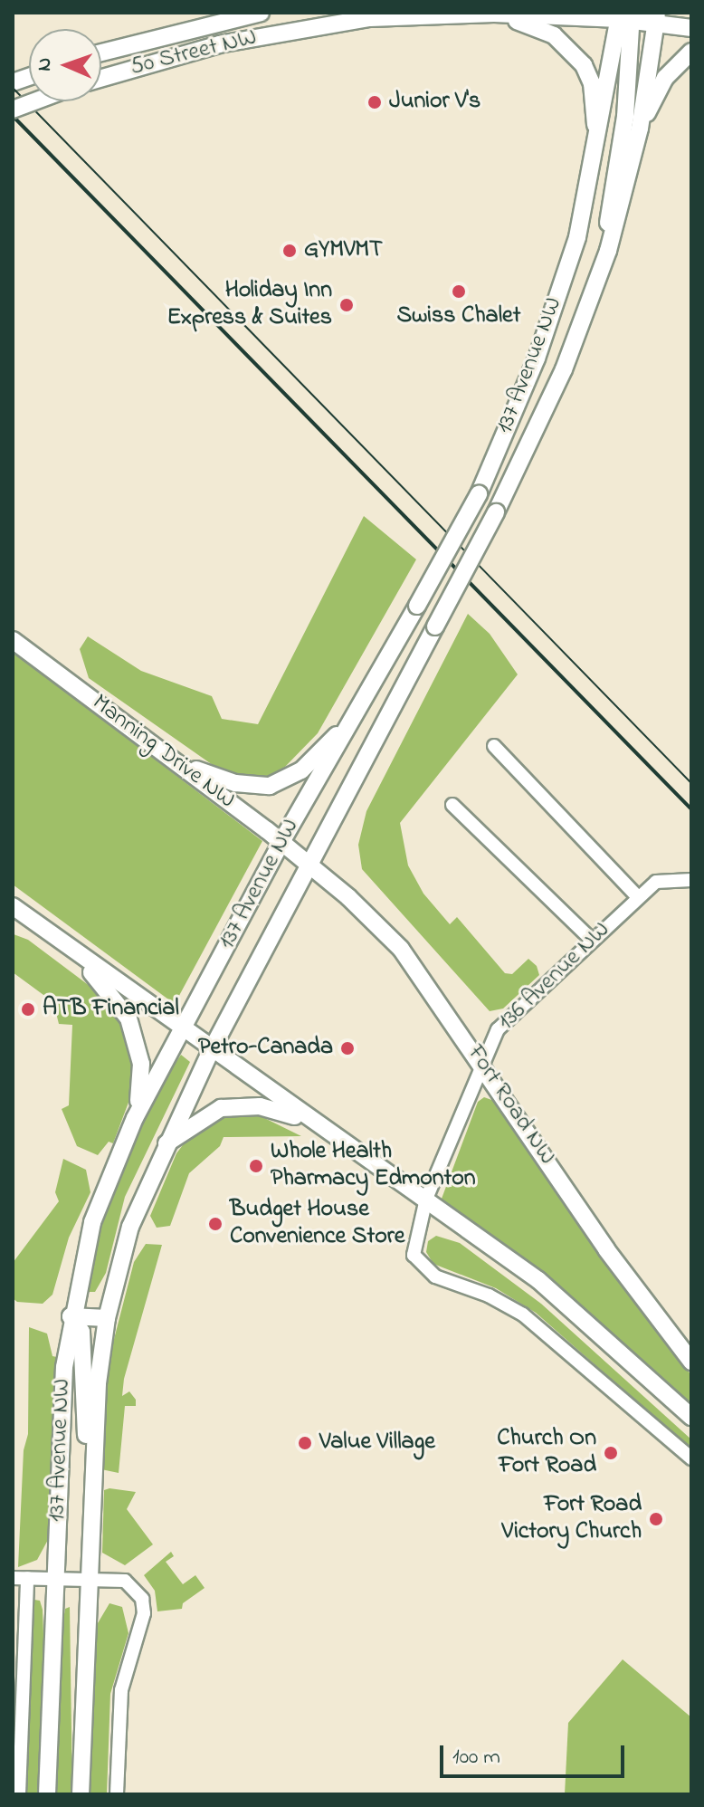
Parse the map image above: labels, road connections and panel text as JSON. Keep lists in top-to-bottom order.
{
  "streets": {
    "main road": [
      "50 Street NW",
      "137 Avenue NW",
      "Manning Drive NW",
      "Fort Road NW"
    ],
    "street": ["136 Avenue NW"]
  },
  "crossings": [
    ["50 Street NW", "137 Avenue NW"],
    ["137 Avenue NW", "Manning Drive NW"],
    ["137 Avenue NW", "Fort Road NW"],
    ["Manning Drive NW", "Fort Road NW"],
    ["136 Avenue NW", "Fort Road NW"]
  ],
  "places": [
    "Junior V's",
    "GYMVMT",
    "Swiss Chalet",
    "Holiday Inn Express & Suites",
    "ATB Financial",
    "Petro-Canada",
    "Whole Health Pharmacy Edmonton",
    "Budget House Convenience Store",
    "Value Village",
    "Church On Fort Road",
    "Fort Road Victory Church"
  ],
  "scale_bar": "100 m",
  "north": "left"
}
